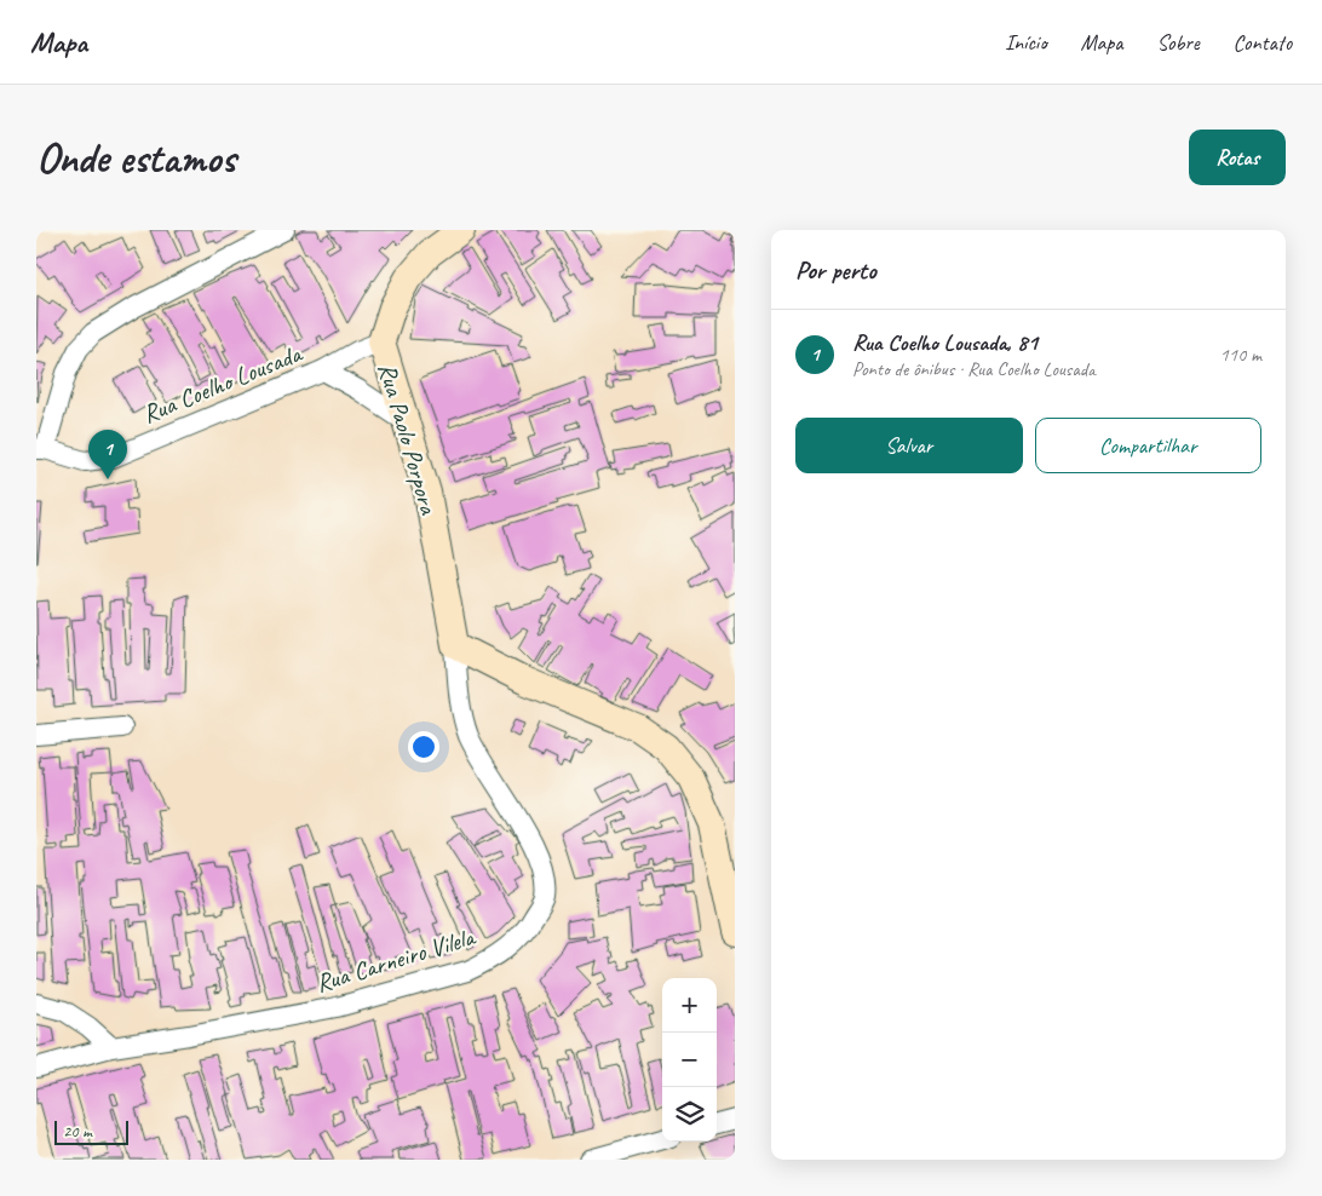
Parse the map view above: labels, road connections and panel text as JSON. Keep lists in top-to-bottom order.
{
  "streets": {
    "street": ["Rua Coelho Lousada", "Rua Paolo Porpora", "Rua Carneiro Vilela"]
  },
  "crossings": [
    ["Rua Coelho Lousada", "Rua Paolo Porpora"],
    ["Rua Paolo Porpora", "Rua Carneiro Vilela"]
  ],
  "scale_bar": "20 m",
  "page": {
    "header": "Mapa",
    "nav": [
      "Início",
      "Mapa",
      "Sobre",
      "Contato"
    ],
    "buttons": [
      "Rotas",
      ["Salvar", "Compartilhar"]
    ],
    "title": "Onde estamos",
    "heading": "Por perto",
    "list": [
      {
        "mark": "1",
        "name": "Rua Coelho Lousada, 81",
        "note": "Ponto de ônibus · Rua Coelho Lousada",
        "value": "110 m"
      }
    ],
    "pins": "1",
    "map_buttons": ["+", "−"],
    "scale": "20 m"
  }
}
